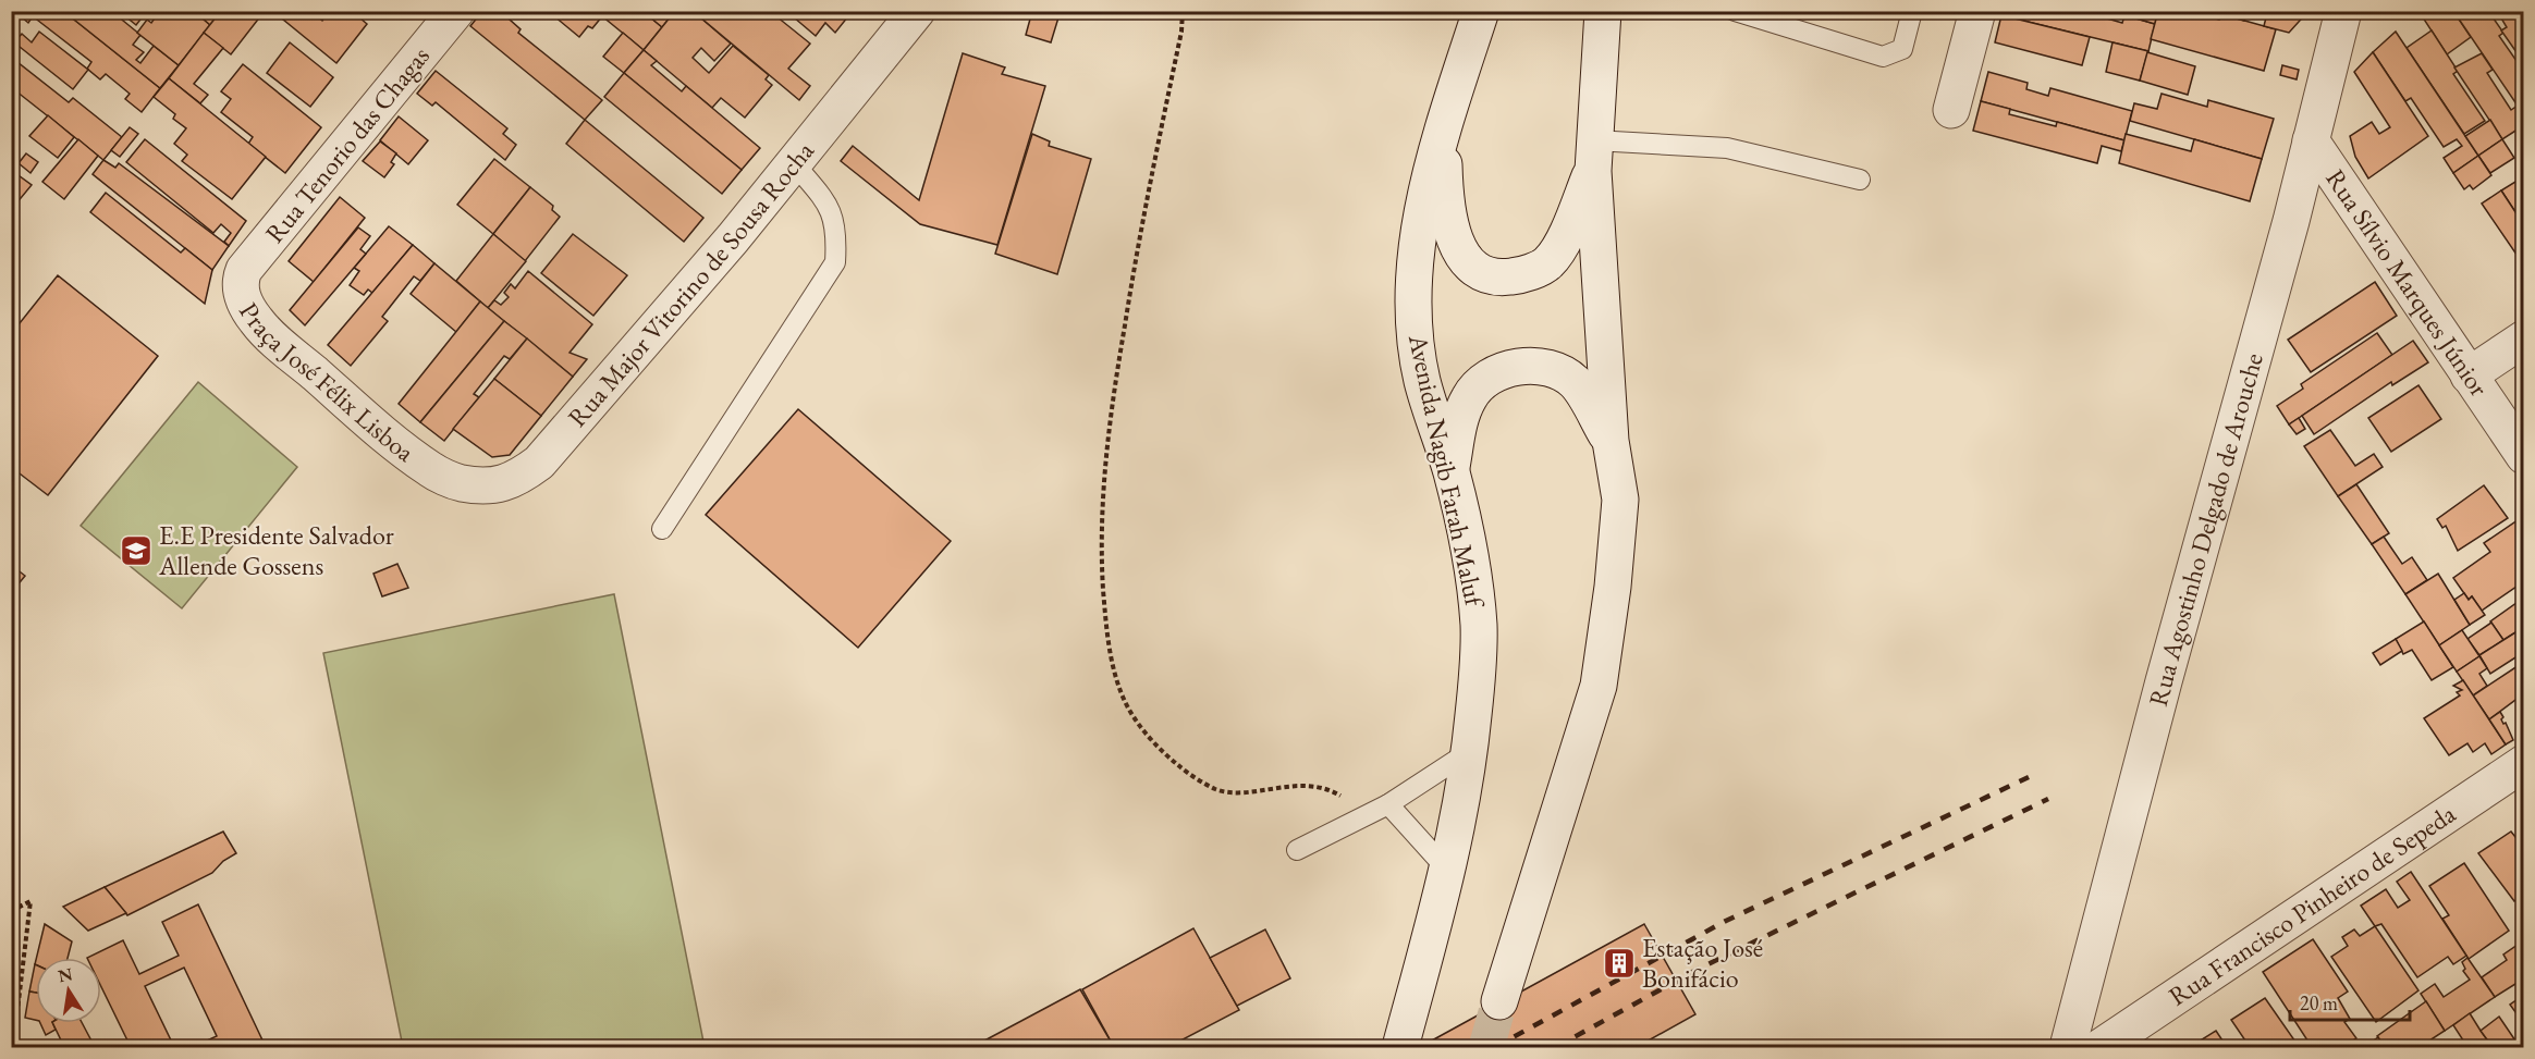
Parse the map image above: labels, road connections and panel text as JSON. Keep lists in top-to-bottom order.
{
  "streets": {
    "street": [
      "Rua Tenorio das Chagas",
      "Rua Sílvio Marques Júnior",
      "Rua Major Vitorino de Sousa Rocha",
      "Praça José Félix Lisboa",
      "Avenida Nagib Farah Maluf",
      "Rua Agostinho Delgado de Arouche",
      "Rua Francisco Pinheiro de Sepeda"
    ]
  },
  "crossings": [
    ["Rua Tenorio das Chagas", "Praça José Félix Lisboa"],
    ["Rua Sílvio Marques Júnior", "Rua Agostinho Delgado de Arouche"],
    ["Rua Major Vitorino de Sousa Rocha", "Praça José Félix Lisboa"]
  ],
  "places": {
    "school or university": ["E.E Presidente Salvador Allende Gossens"],
    "building": ["Estação José Bonifácio"]
  },
  "scale_bar": "20 m",
  "north": "top"
}
